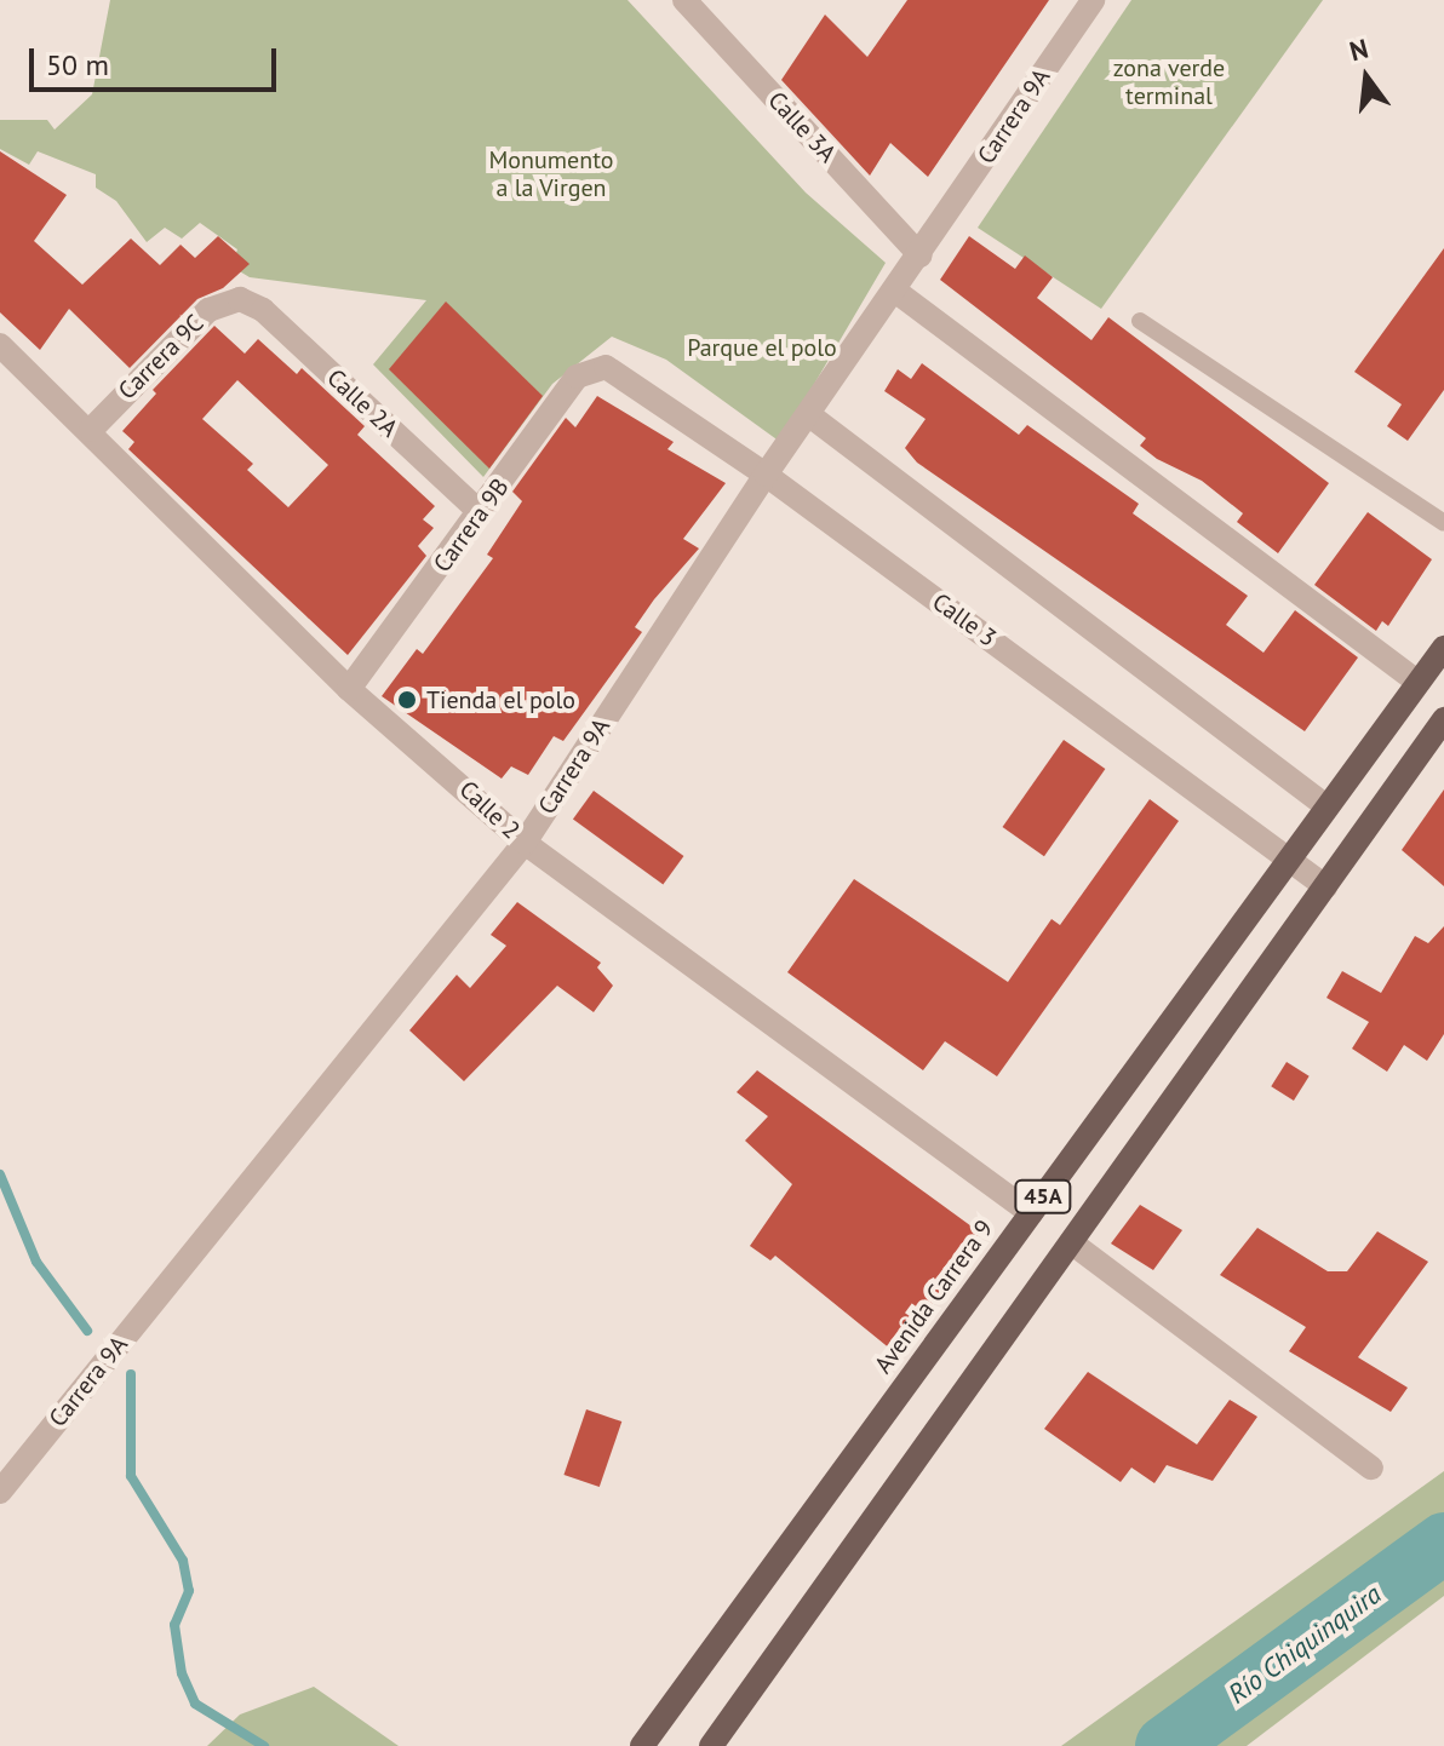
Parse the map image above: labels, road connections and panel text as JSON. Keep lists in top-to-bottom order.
{
  "streets": {
    "main road": ["45A", "Avenida Carrera 9"],
    "street": [
      "Carrera 9A",
      "Calle 3A",
      "Carrera 9C",
      "Calle 2A",
      "Carrera 9B",
      "Calle 3",
      "Calle 2"
    ]
  },
  "crossings": [
    ["Carrera 9A", "Calle 3A"],
    ["Carrera 9A", "Calle 3"],
    ["Carrera 9A", "Calle 2"],
    ["Carrera 9C", "Calle 2A"],
    ["Carrera 9C", "Calle 2"],
    ["Calle 2A", "Carrera 9B"],
    ["Carrera 9B", "Calle 3"],
    ["Carrera 9B", "Calle 2"],
    ["Calle 3", "45A"],
    ["Calle 3", "Avenida Carrera 9"],
    ["Calle 2", "Avenida Carrera 9"]
  ],
  "water": ["Río Chiquinquira"],
  "parks": ["zona verde terminal", "Monumento a la Virgen", "Parque el polo"],
  "places": ["Tienda el polo"],
  "scale_bar": "50 m",
  "north": "top"
}
